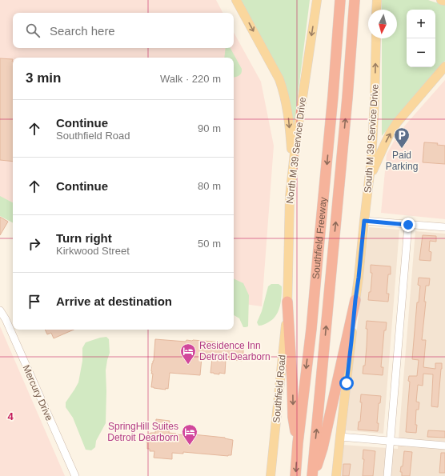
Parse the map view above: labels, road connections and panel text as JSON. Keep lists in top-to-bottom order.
{
  "streets": {
    "highway": ["Southfield Freeway"],
    "main road": ["South M 39 Service Drive", "North M 39 Service Drive", "Southfield Road"],
    "street": ["Mercury Drive"]
  },
  "crossings": [
    ["North M 39 Service Drive", "Southfield Road"]
  ],
  "one_way": ["South M 39 Service Drive", "North M 39 Service Drive"],
  "places": {
    "parking": ["Paid Parking"],
    "hotel": ["Residence Inn Detroit Dearborn", "SpringHill Suites Detroit Dearborn"]
  },
  "north": "bottom",
  "page": {
    "map_buttons": ["+", "−"],
    "search": "Search here",
    "heading": ["3 min", "Walk · 220 m"],
    "list": [
      ["Continue", "Southfield Road", "90 m"],
      ["Continue", "80 m"],
      ["Turn right", "Kirkwood Street", "50 m"],
      "Arrive at destination"
    ]
  },
  "grid": {
    "rows": ["4"]
  }
}
